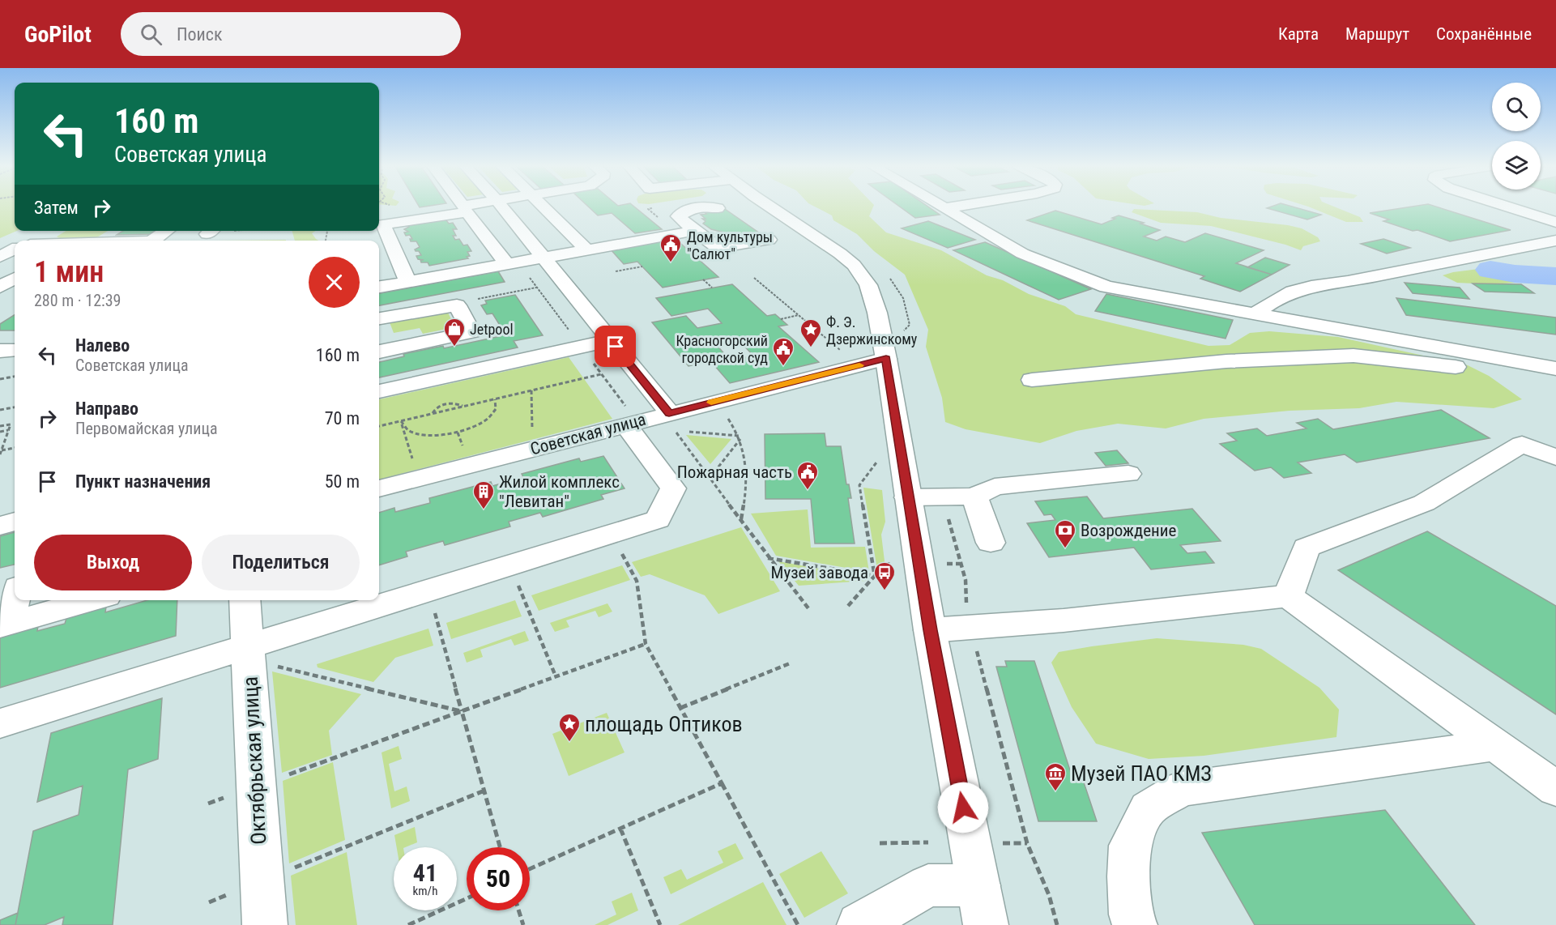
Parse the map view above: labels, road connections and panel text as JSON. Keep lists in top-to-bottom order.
{
  "streets": {
    "street": ["Советская улица", "Октябрьская улица"]
  },
  "places": {
    "public building": ["Дом культуры \"Салют\"", "Красногорский городской суд", "Пожарная часть"],
    "shop": ["Jetpool"],
    "place": ["Ф. Э. Дзержинскому", "площадь Оптиков"],
    "building": ["Жилой комплекс \"Левитан\""],
    "bank": ["Возрождение"],
    "bus stop": ["Музей завода"],
    "museum": ["Музей ПАО КМЗ"]
  },
  "page": {
    "header": "GoPilot",
    "search": "Поиск",
    "nav": ["Карта", "Маршрут", "Сохранённые"],
    "turn": ["160 m", "Советская улица"],
    "then": "Затем",
    "heading": ["1 мин", "280 m · 12:39"],
    "list": [
      {
        "name": "Налево",
        "note": "Советская улица",
        "value": "160 m"
      },
      {
        "name": "Направо",
        "note": "Первомайская улица",
        "value": "70 m"
      },
      {
        "name": "Пункт назначения",
        "value": "50 m"
      }
    ],
    "buttons": ["Выход", "Поделиться"],
    "speed": "41 km/h",
    "limit": "50"
  }
}
